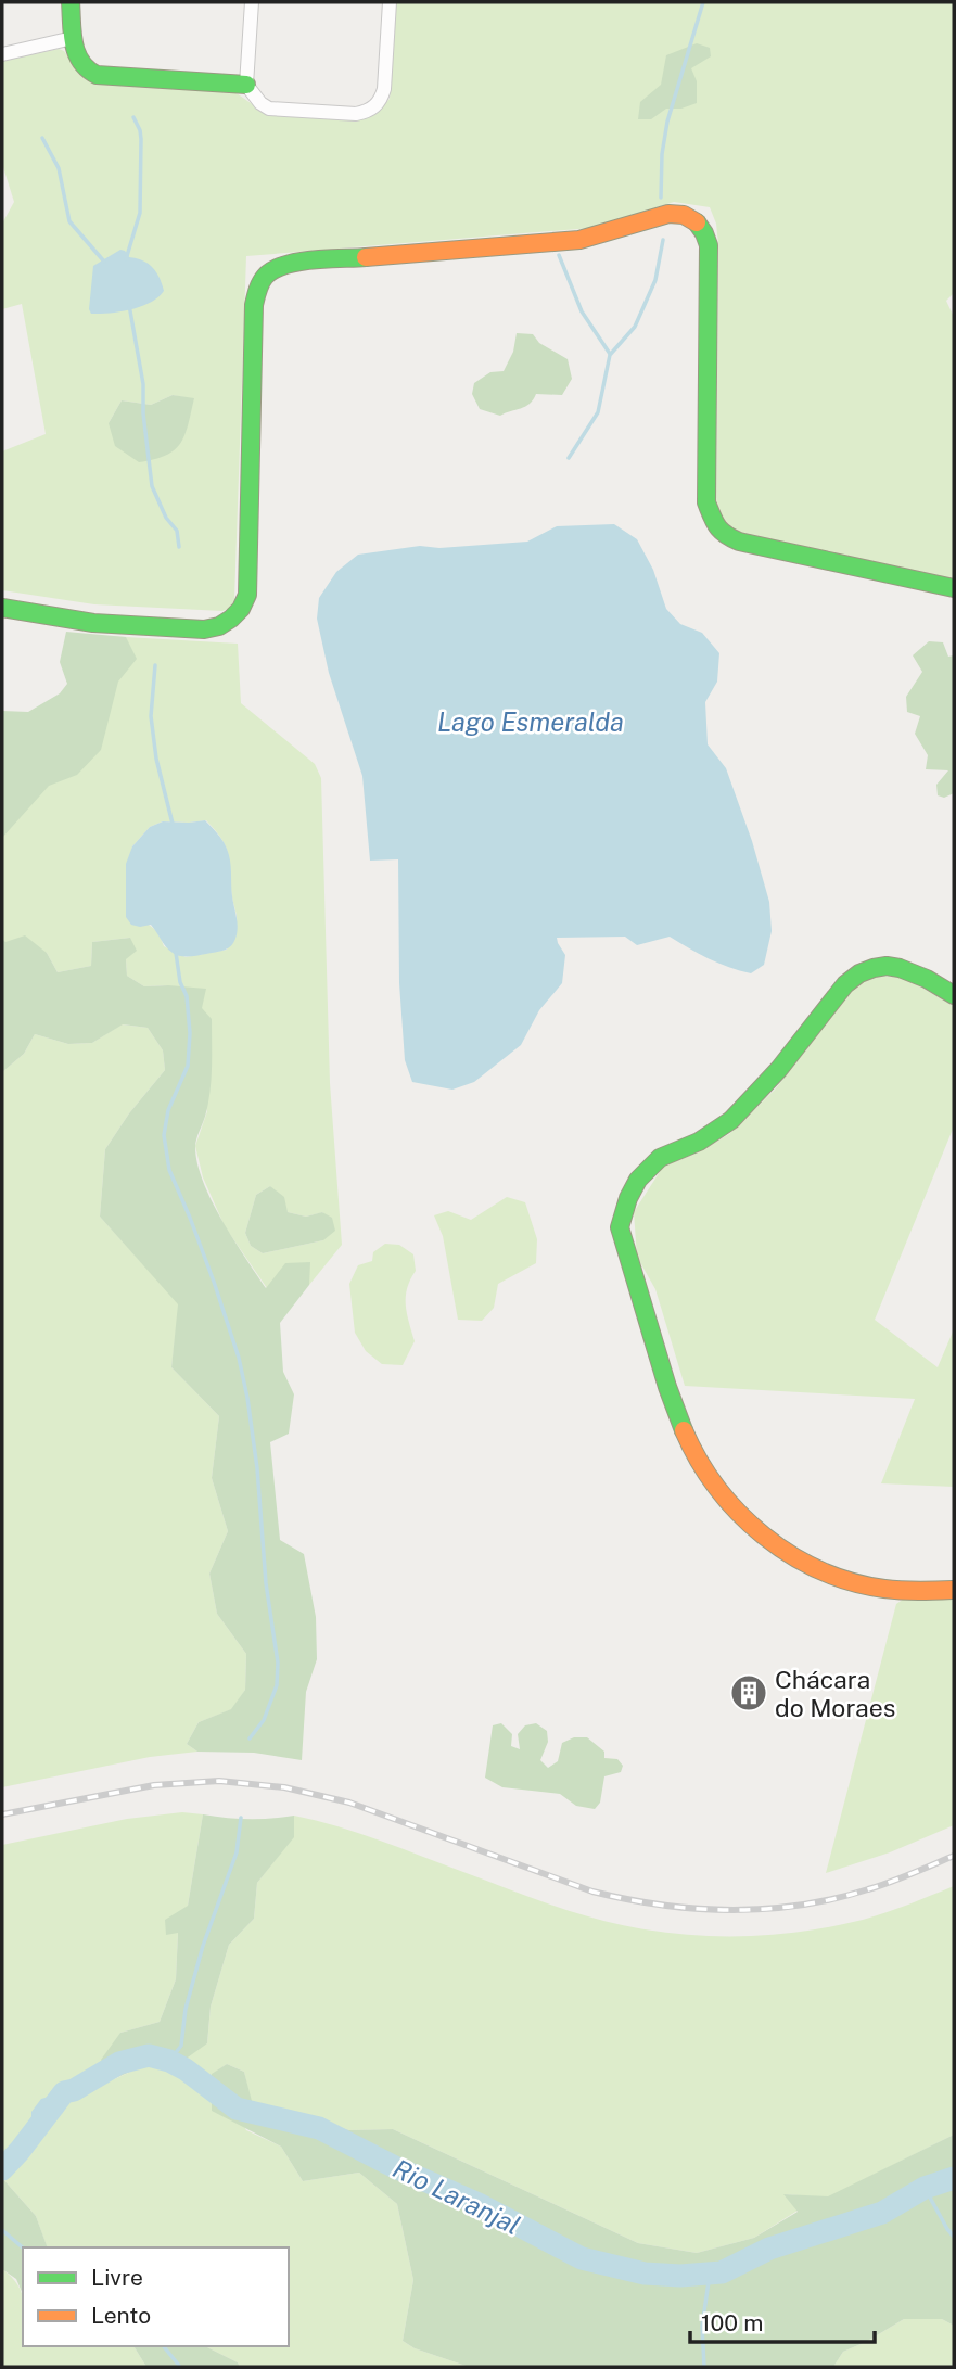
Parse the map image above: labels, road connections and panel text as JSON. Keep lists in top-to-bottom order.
{
  "water": ["Lago Esmeralda", "Rio Laranjal"],
  "places": {
    "building": ["Chácara do Moraes"]
  },
  "legend": ["Livre", "Lento"],
  "scale_bar": "100 m"
}
